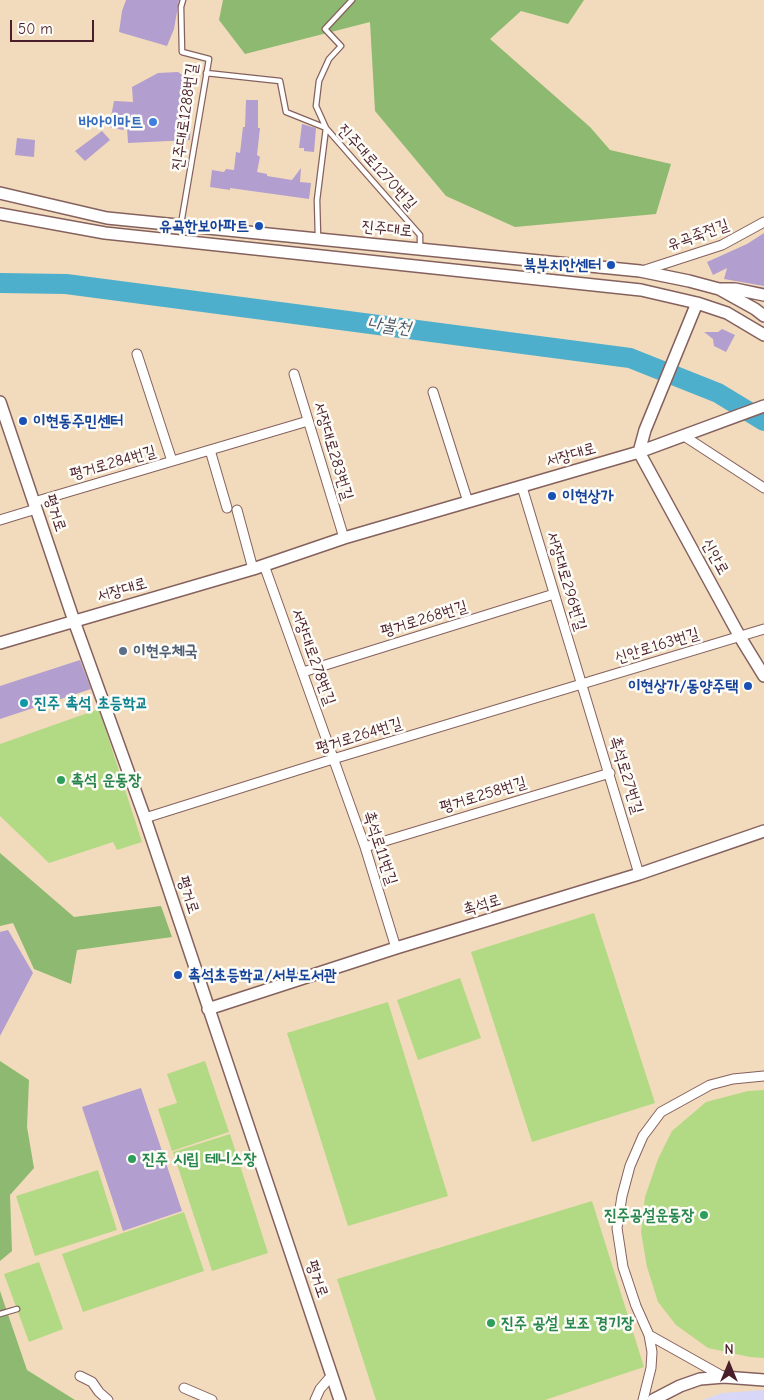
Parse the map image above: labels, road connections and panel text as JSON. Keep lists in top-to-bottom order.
{
  "streets": {
    "street": [
      "진주대로",
      "유곡죽전길",
      "서장대로283번길",
      "서장대로",
      "평거로284번길",
      "평거로",
      "신안로",
      "서장대로296번길",
      "평거로268번길",
      "신안로163번길",
      "서장대로278번길",
      "평거로264번길",
      "촉석로27번길",
      "평거로258번길",
      "촉석로11번길",
      "촉석로"
    ],
    "lane": ["진주대로1288번길", "진주대로1270번길"]
  },
  "crossings": [
    ["진주대로1288번길", "진주대로1270번길"],
    ["진주대로1288번길", "진주대로"],
    ["진주대로1270번길", "진주대로"],
    ["진주대로", "유곡죽전길"],
    ["서장대로283번길", "서장대로"],
    ["서장대로283번길", "평거로284번길"],
    ["서장대로", "평거로"],
    ["서장대로", "신안로"],
    ["서장대로", "서장대로296번길"],
    ["서장대로", "서장대로278번길"],
    ["평거로284번길", "평거로"],
    ["평거로", "평거로264번길"],
    ["평거로", "촉석로"],
    ["신안로", "신안로163번길"],
    ["서장대로296번길", "평거로268번길"],
    ["서장대로296번길", "신안로163번길"],
    ["서장대로296번길", "평거로264번길"],
    ["서장대로296번길", "촉석로27번길"],
    ["평거로268번길", "서장대로278번길"],
    ["신안로163번길", "평거로264번길"],
    ["신안로163번길", "촉석로27번길"],
    ["서장대로278번길", "평거로264번길"],
    ["서장대로278번길", "촉석로11번길"],
    ["평거로264번길", "촉석로27번길"],
    ["평거로264번길", "촉석로11번길"],
    ["촉석로27번길", "평거로258번길"],
    ["촉석로27번길", "촉석로"],
    ["평거로258번길", "촉석로11번길"],
    ["촉석로11번길", "촉석로"]
  ],
  "water": ["나불천"],
  "places": [
    "바아이마트",
    "유곡한보아파트",
    "북부치안센터",
    "이현동주민센터",
    "이현상가",
    "이현우체국",
    "이현상가/동양주택",
    "진주 촉석 초등학교",
    "촉석 운동장",
    "촉석초등학교/서부도서관",
    "진주 시립 테니스장",
    "진주공설운동장",
    "진주 공설 보조 경기장"
  ],
  "scale_bar": "50 m",
  "north": "top"
}
